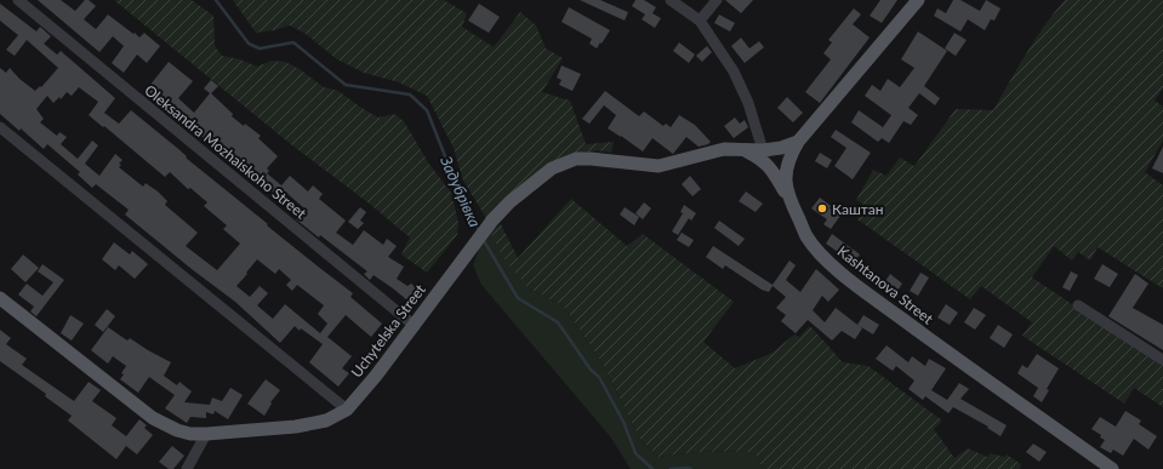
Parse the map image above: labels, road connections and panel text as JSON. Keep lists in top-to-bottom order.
{
  "streets": {
    "main road": ["Kashtanova Street", "Uchytelska Street"],
    "street": ["Oleksandra Mozhaiskoho Street"]
  },
  "crossings": [
    ["Oleksandra Mozhaiskoho Street", "Uchytelska Street"],
    ["Kashtanova Street", "Uchytelska Street"]
  ],
  "water": ["Задубрівка"],
  "places": ["Каштан"]
}
